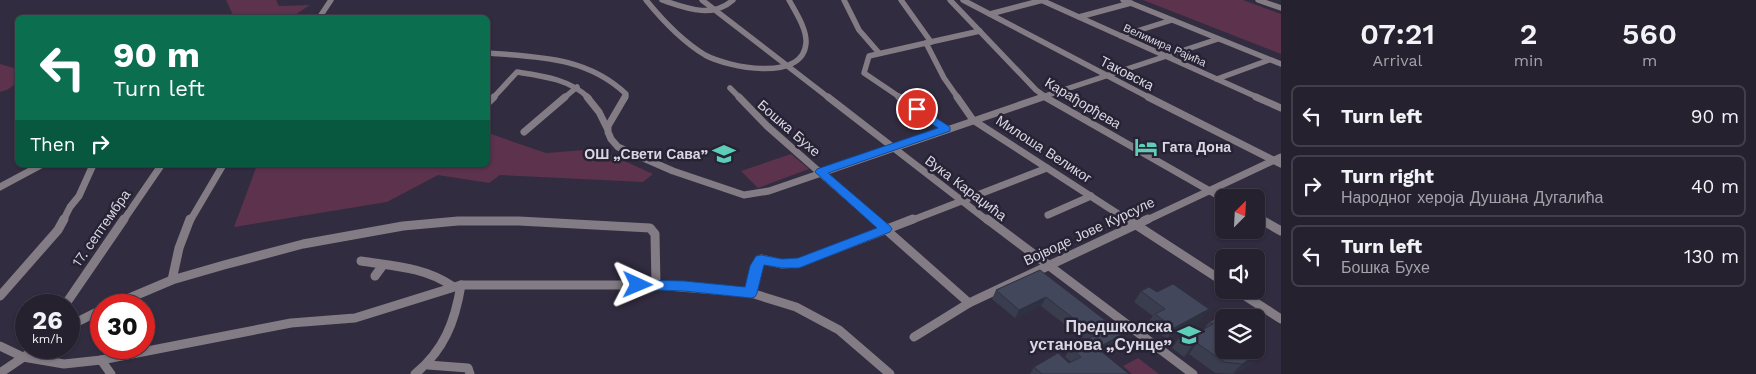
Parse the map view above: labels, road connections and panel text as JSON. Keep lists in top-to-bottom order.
{
  "streets": {
    "street": [
      "Велимира Рајића",
      "Таковска",
      "Карађорђева",
      "Бошка Бухе",
      "Милоша Великог",
      "Вука Караџића",
      "17. септембра",
      "Војводе Јове Курсуле"
    ]
  },
  "crossings": [
    ["Таковска", "Војводе Јове Курсуле"],
    ["Карађорђева", "Војводе Јове Курсуле"],
    ["Бошка Бухе", "Војводе Јове Курсуле"],
    ["Милоша Великог", "Војводе Јове Курсуле"],
    ["Вука Караџића", "Војводе Јове Курсуле"]
  ],
  "places": {
    "hotel": ["Гата Дона"],
    "school or university": ["ОШ „Свети Сава”", "Предшколска установа „Сунце”"]
  },
  "north": "top right",
  "page": {
    "eta": [
      "07:21",
      "Arrival",
      "2",
      "min",
      "560",
      "m"
    ],
    "turn": ["90 m", "Turn left"],
    "list": [
      {
        "name": "Turn left",
        "value": "90 m"
      },
      {
        "name": "Turn right",
        "note": "Народног хероја Душана Дугалића",
        "value": "40 m"
      },
      {
        "name": "Turn left",
        "note": "Бошка Бухе",
        "value": "130 m"
      }
    ],
    "then": "Then",
    "speed": "26 km/h",
    "limit": "30"
  }
}
